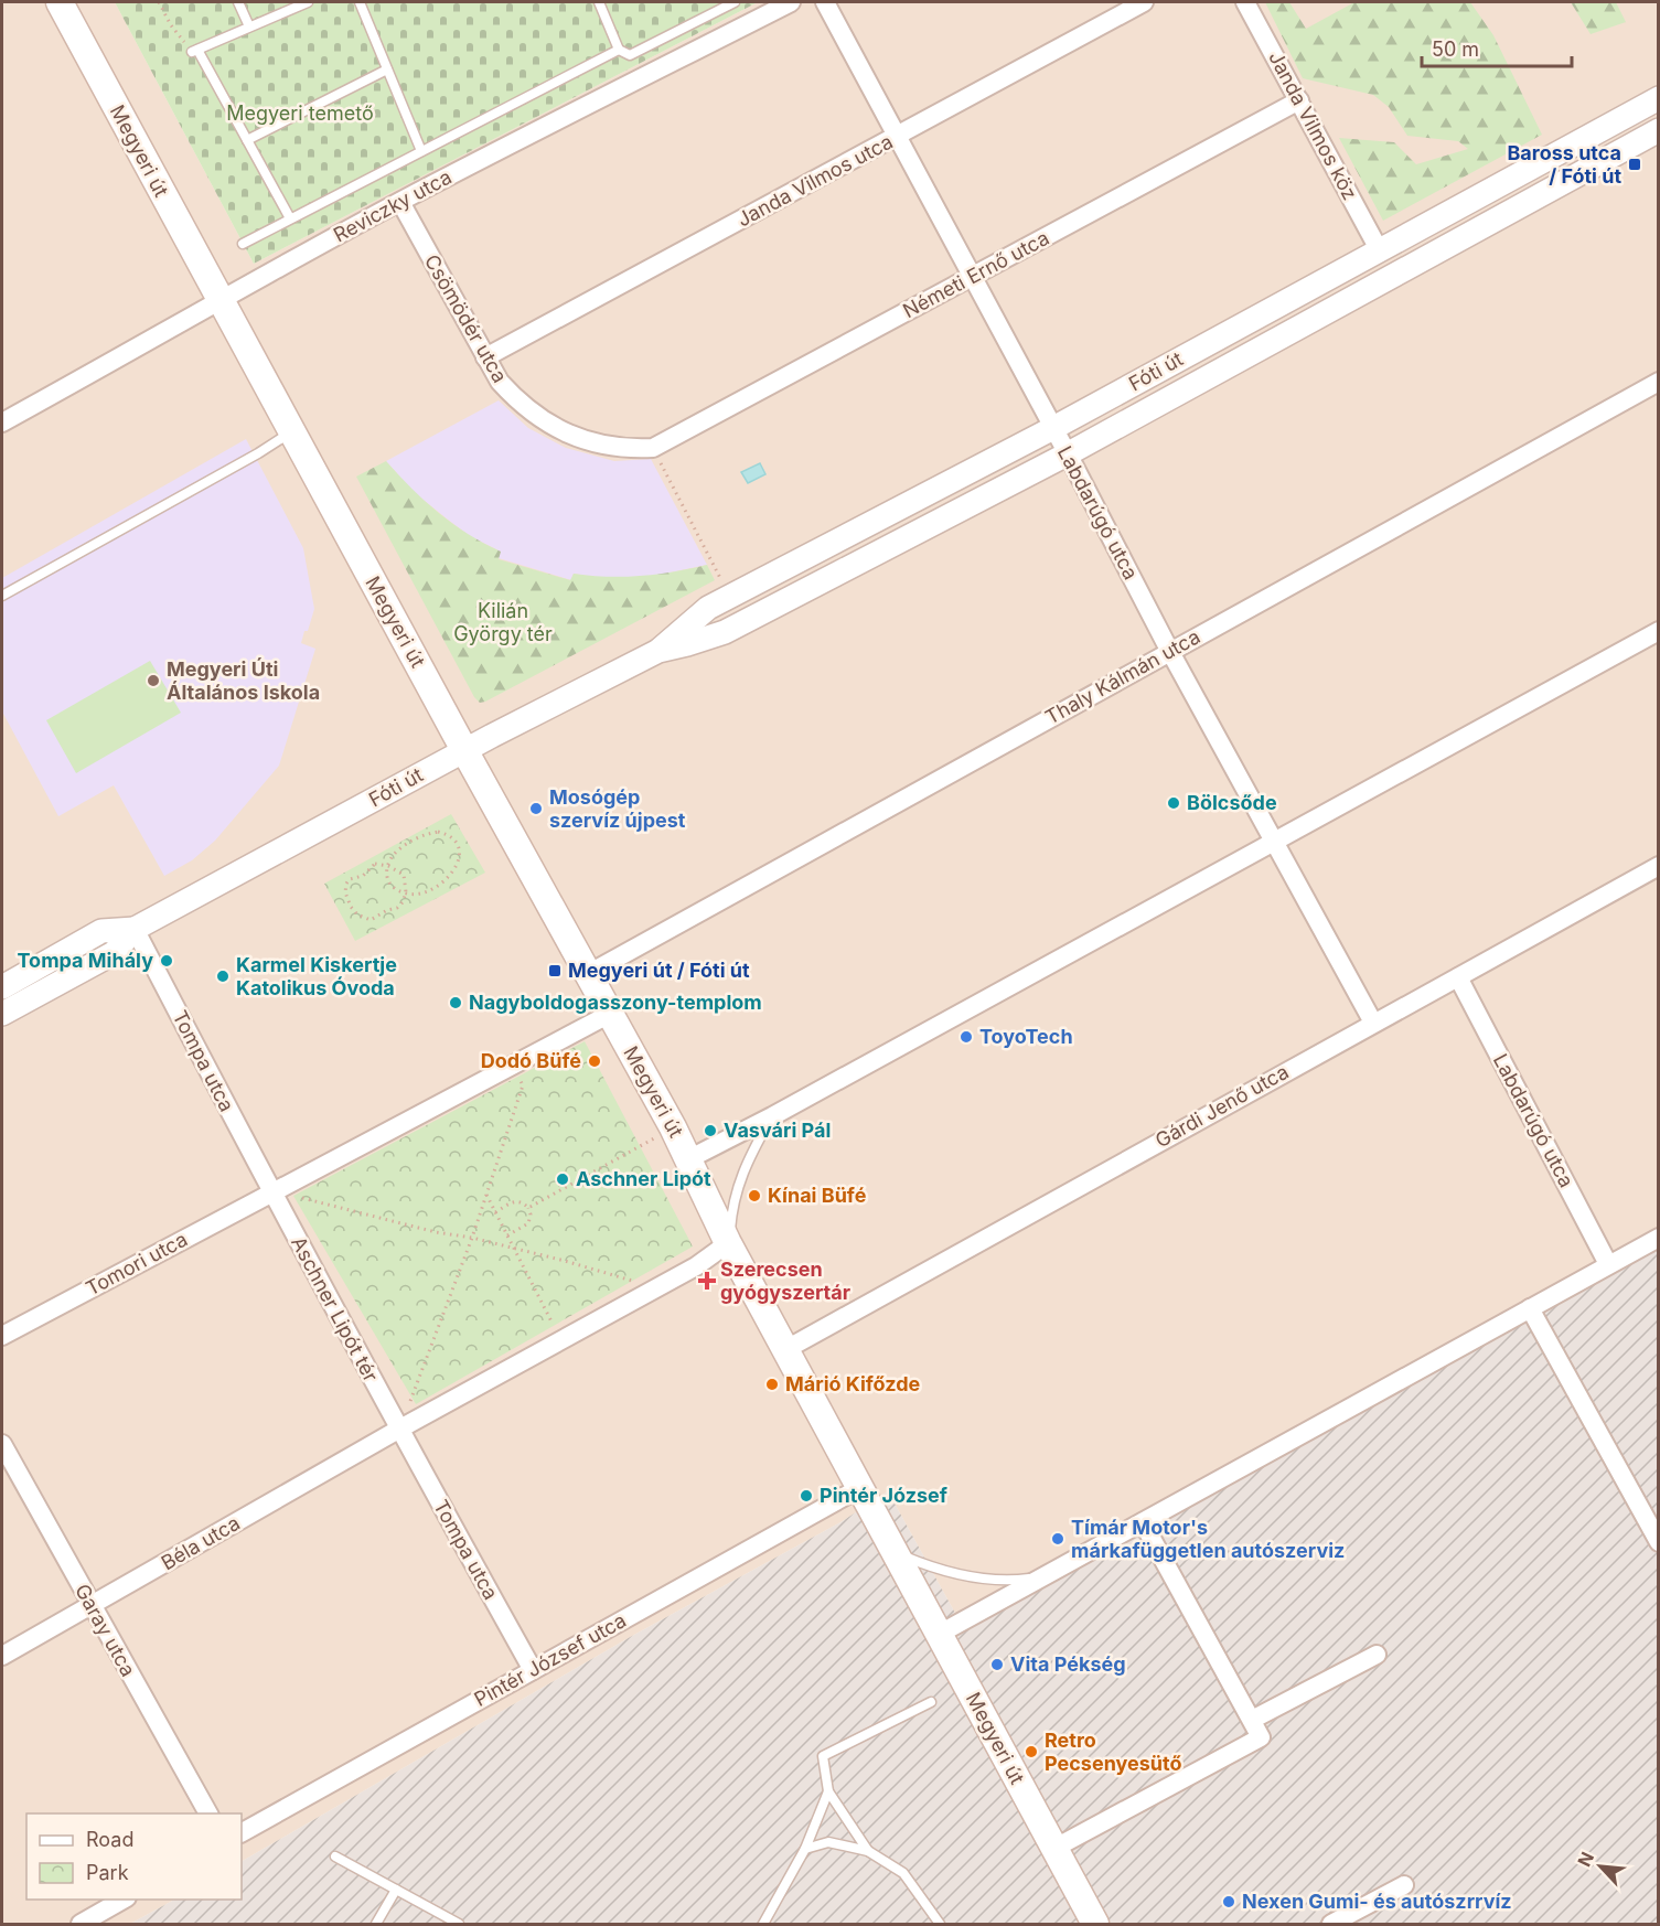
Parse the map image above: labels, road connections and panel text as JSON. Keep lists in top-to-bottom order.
{
  "streets": {
    "main road": ["Megyeri út"],
    "street": [
      "Janda Vilmos köz",
      "Janda Vilmos utca",
      "Reviczky utca",
      "Németi Ernő utca",
      "Csömödér utca",
      "Fóti út",
      "Labdarúgó utca",
      "Thaly Kálmán utca",
      "Tompa utca",
      "Gárdi Jenő utca",
      "Tomori utca",
      "Aschner Lipót tér",
      "Béla utca",
      "Garay utca",
      "Pintér József utca"
    ]
  },
  "crossings": [
    ["Janda Vilmos köz", "Németi Ernő utca"],
    ["Janda Vilmos köz", "Fóti út"],
    ["Megyeri út", "Reviczky utca"],
    ["Megyeri út", "Fóti út"],
    ["Megyeri út", "Thaly Kálmán utca"],
    ["Megyeri út", "Gárdi Jenő utca"],
    ["Megyeri út", "Pintér József utca"],
    ["Janda Vilmos utca", "Csömödér utca"],
    ["Janda Vilmos utca", "Labdarúgó utca"],
    ["Reviczky utca", "Csömödér utca"],
    ["Németi Ernő utca", "Csömödér utca"],
    ["Németi Ernő utca", "Labdarúgó utca"],
    ["Fóti út", "Labdarúgó utca"],
    ["Fóti út", "Tompa utca"],
    ["Labdarúgó utca", "Thaly Kálmán utca"],
    ["Labdarúgó utca", "Gárdi Jenő utca"],
    ["Tompa utca", "Tomori utca"],
    ["Tompa utca", "Aschner Lipót tér"],
    ["Tompa utca", "Béla utca"],
    ["Tompa utca", "Pintér József utca"],
    ["Tomori utca", "Aschner Lipót tér"],
    ["Aschner Lipót tér", "Béla utca"],
    ["Béla utca", "Garay utca"]
  ],
  "parks": ["Megyeri temető", "Kilián György tér"],
  "places": {
    "transit": ["Baross utca / Fóti út", "Megyeri út / Fóti út"],
    "other": [
      "Megyeri Úti Általános Iskola",
      "Bölcsőde",
      "Mosógép szervíz újpest",
      "Tompa Mihály",
      "Karmel Kiskertje Katolikus Óvoda",
      "Nagyboldogasszony-templom",
      "ToyoTech",
      "Dodó Büfé",
      "Vasvári Pál",
      "Aschner Lipót",
      "Kínai Büfé",
      "Márió Kifőzde",
      "Pintér József",
      "Tímár Motor's márkafüggetlen autószerviz",
      "Vita Pékség",
      "Retro Pecsenyesütő",
      "Nexen Gumi- és autószrrvíz"
    ],
    "health": ["Szerecsen gyógyszertár"]
  },
  "legend": ["Road", "Park"],
  "scale_bar": "50 m",
  "north": "top left"
}
